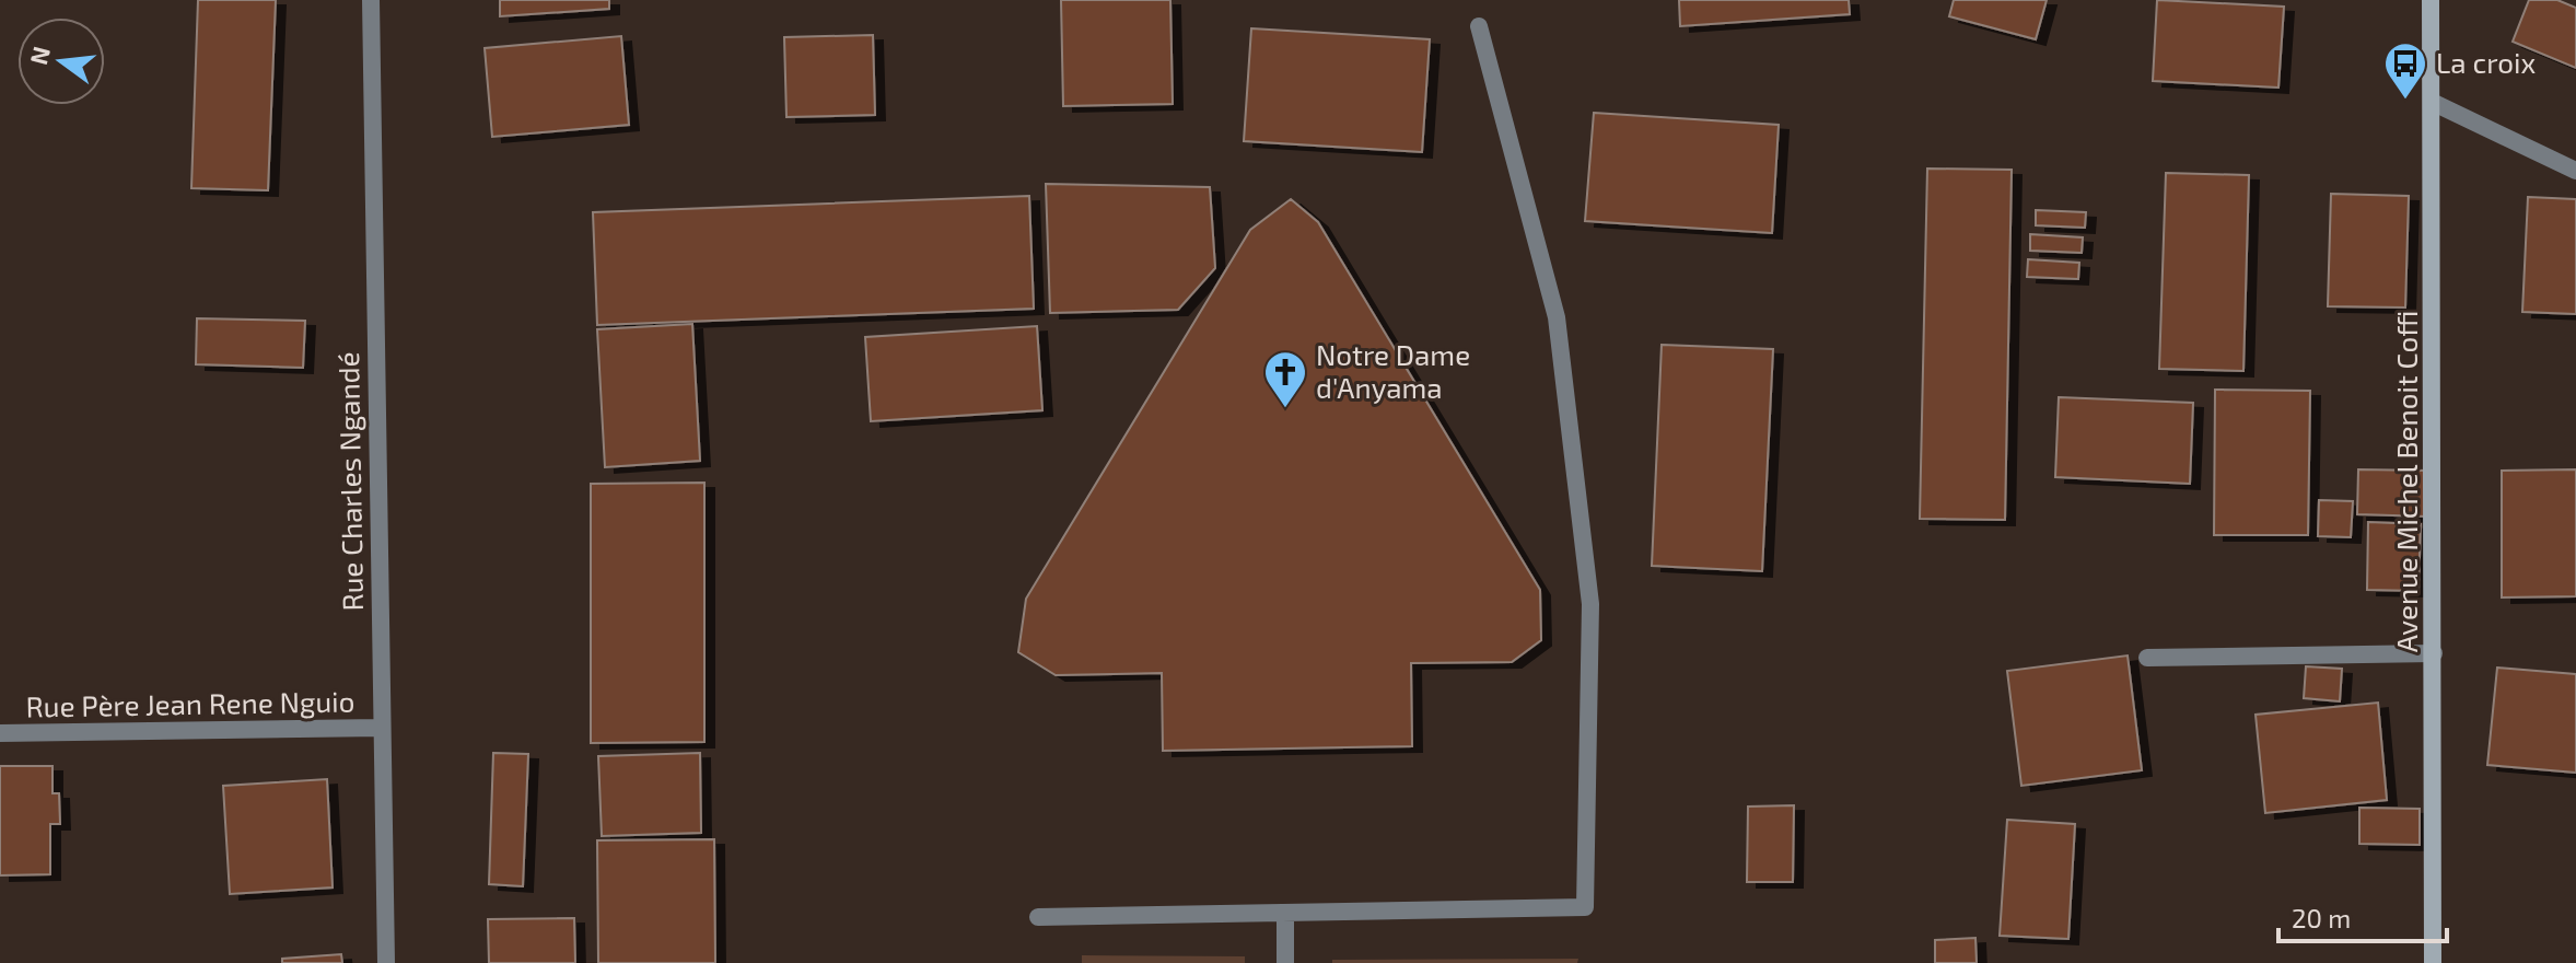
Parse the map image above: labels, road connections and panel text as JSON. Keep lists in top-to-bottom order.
{
  "streets": {
    "street": ["Rue Charles Ngandé", "Avenue Michel Benoit Coffi", "Rue Père Jean Rene Nguio"]
  },
  "crossings": [
    ["Rue Charles Ngandé", "Rue Père Jean Rene Nguio"]
  ],
  "places": {
    "bus stop": ["La croix"],
    "church": ["Notre Dame d'Anyama"]
  },
  "scale_bar": "20 m",
  "north": "left"
}
